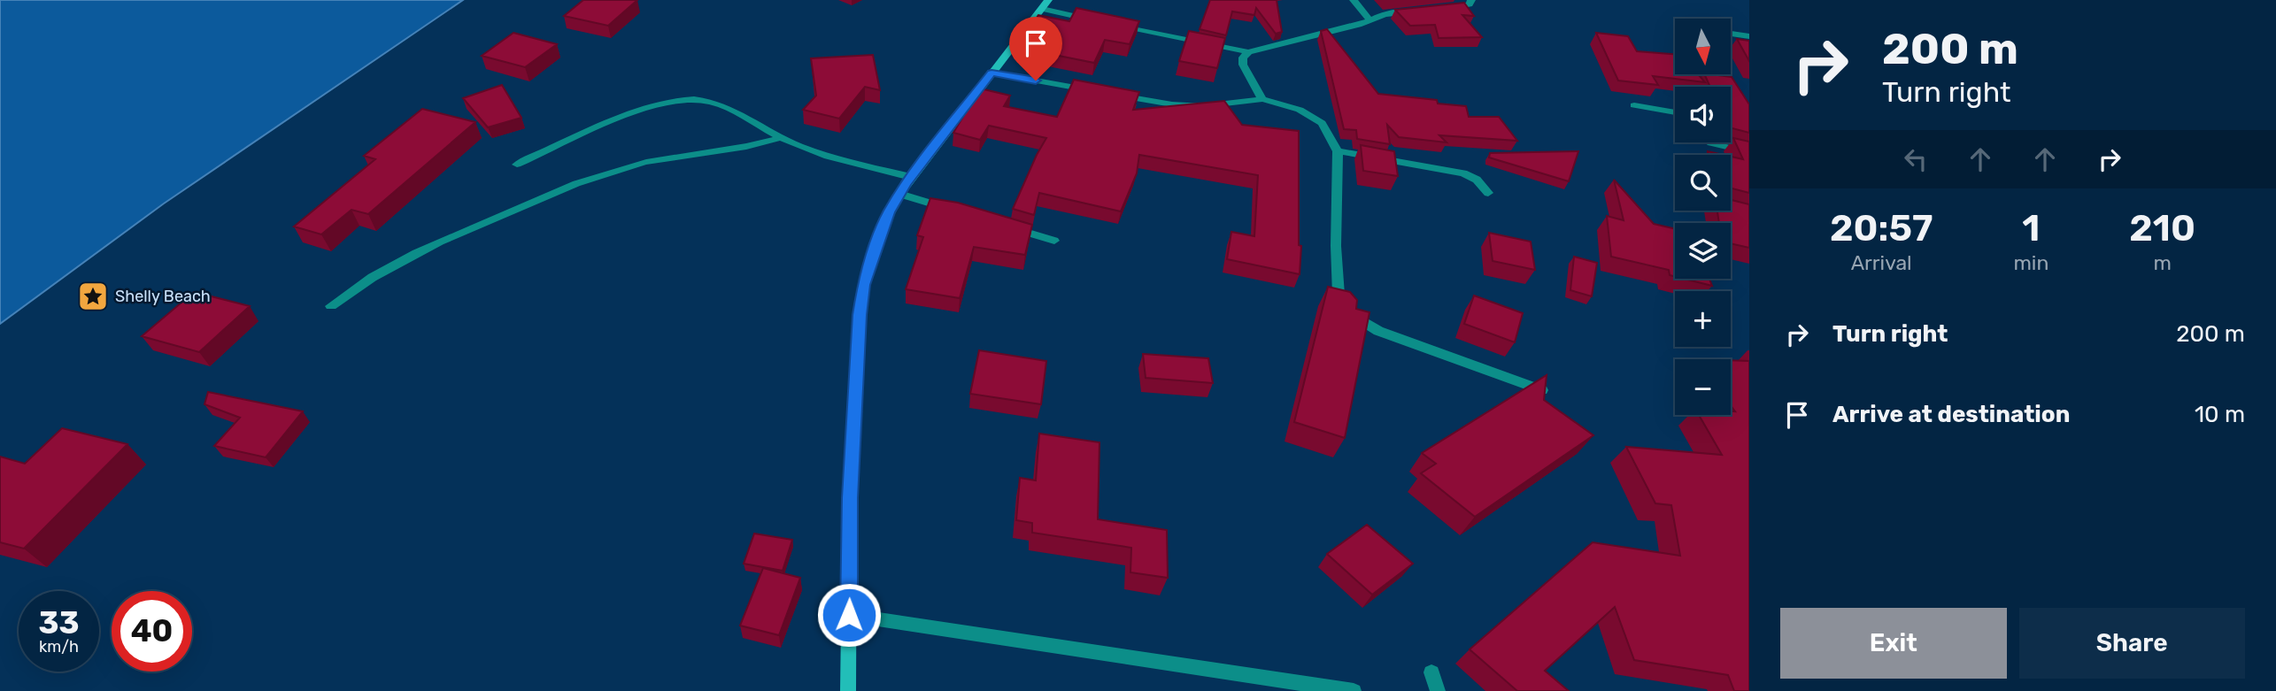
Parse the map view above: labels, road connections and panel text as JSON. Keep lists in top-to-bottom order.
{
  "places": {
    "place": ["Shelly Beach"]
  },
  "north": "bottom",
  "page": {
    "turn": ["200 m", "Turn right"],
    "map_buttons": ["+", "−"],
    "eta": [
      "20:57",
      "Arrival",
      "1",
      "min",
      "210",
      "m"
    ],
    "list": [
      {
        "name": "Turn right",
        "value": "200 m"
      },
      {
        "name": "Arrive at destination",
        "value": "10 m"
      }
    ],
    "speed": "33 km/h",
    "limit": "40",
    "buttons": ["Exit", "Share"]
  }
}
